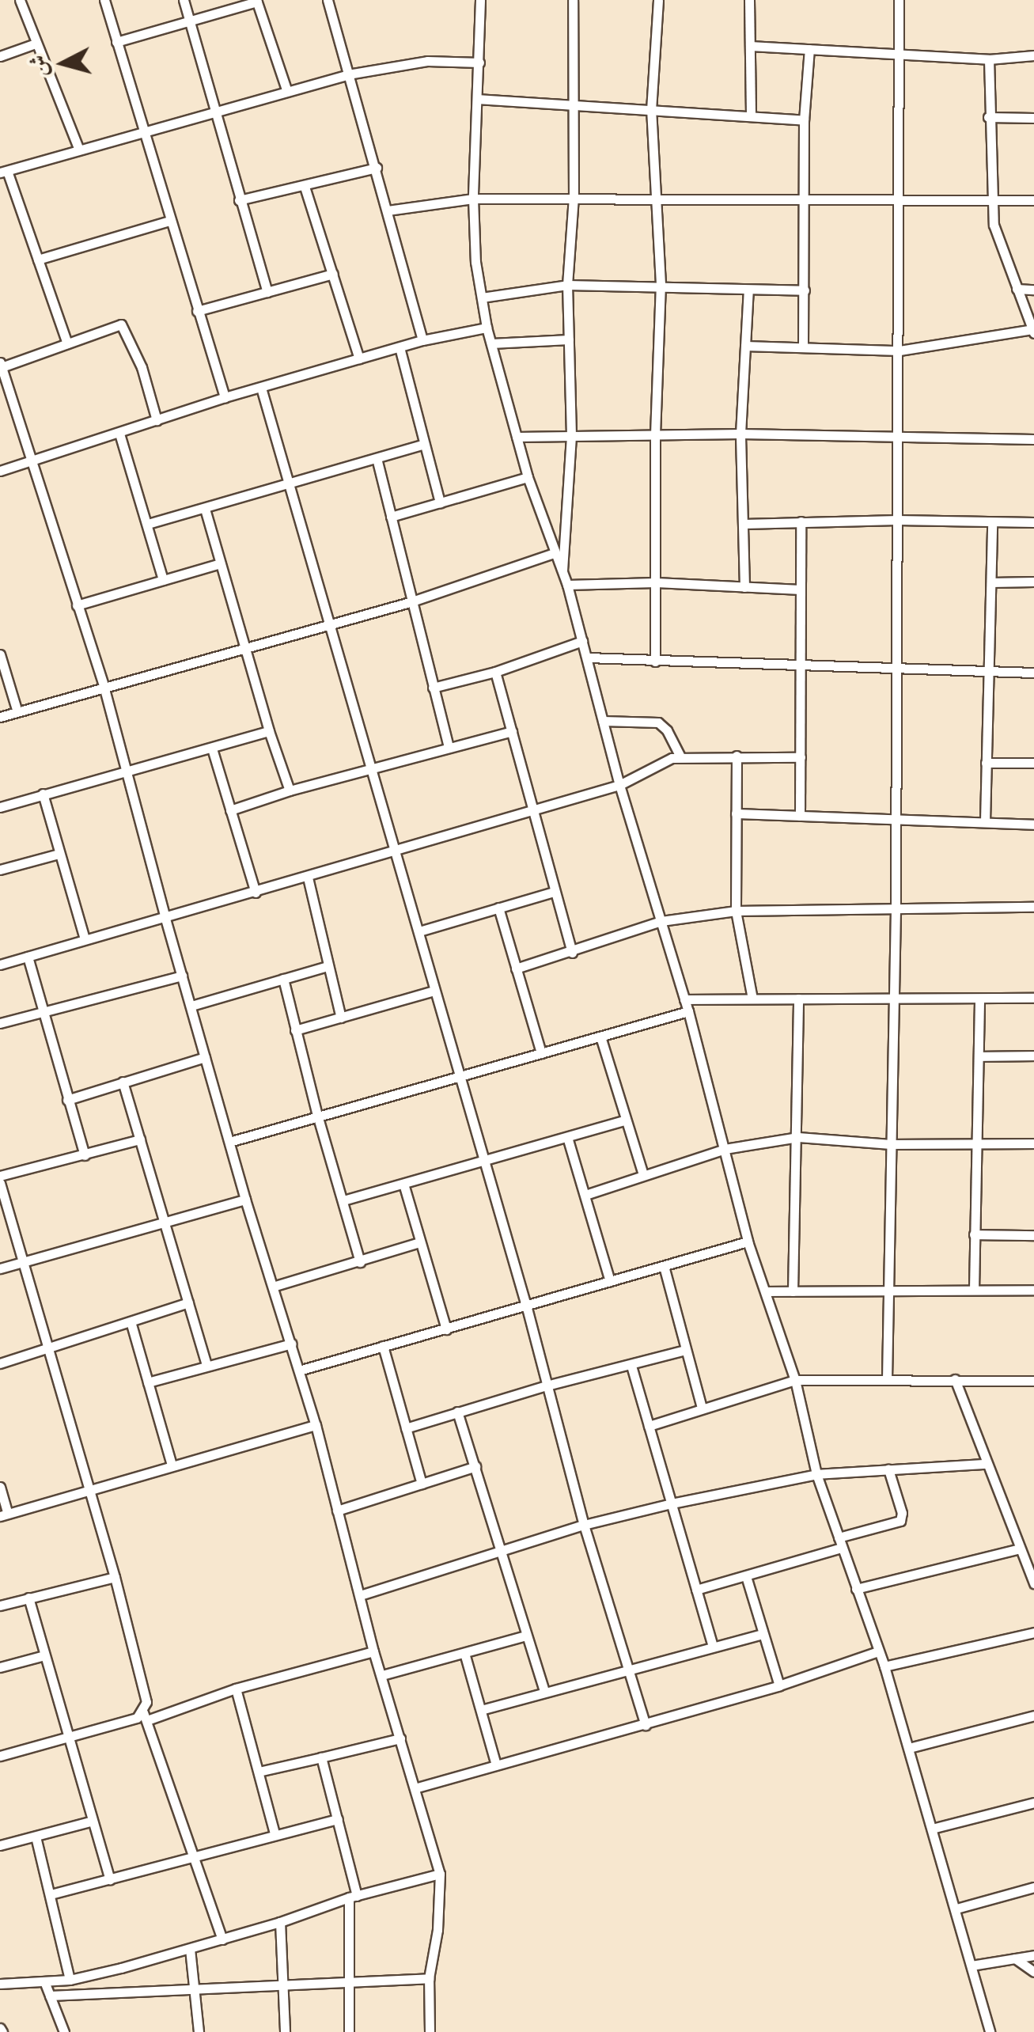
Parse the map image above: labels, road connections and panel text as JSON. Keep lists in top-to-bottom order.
{
  "north": "left"
}
